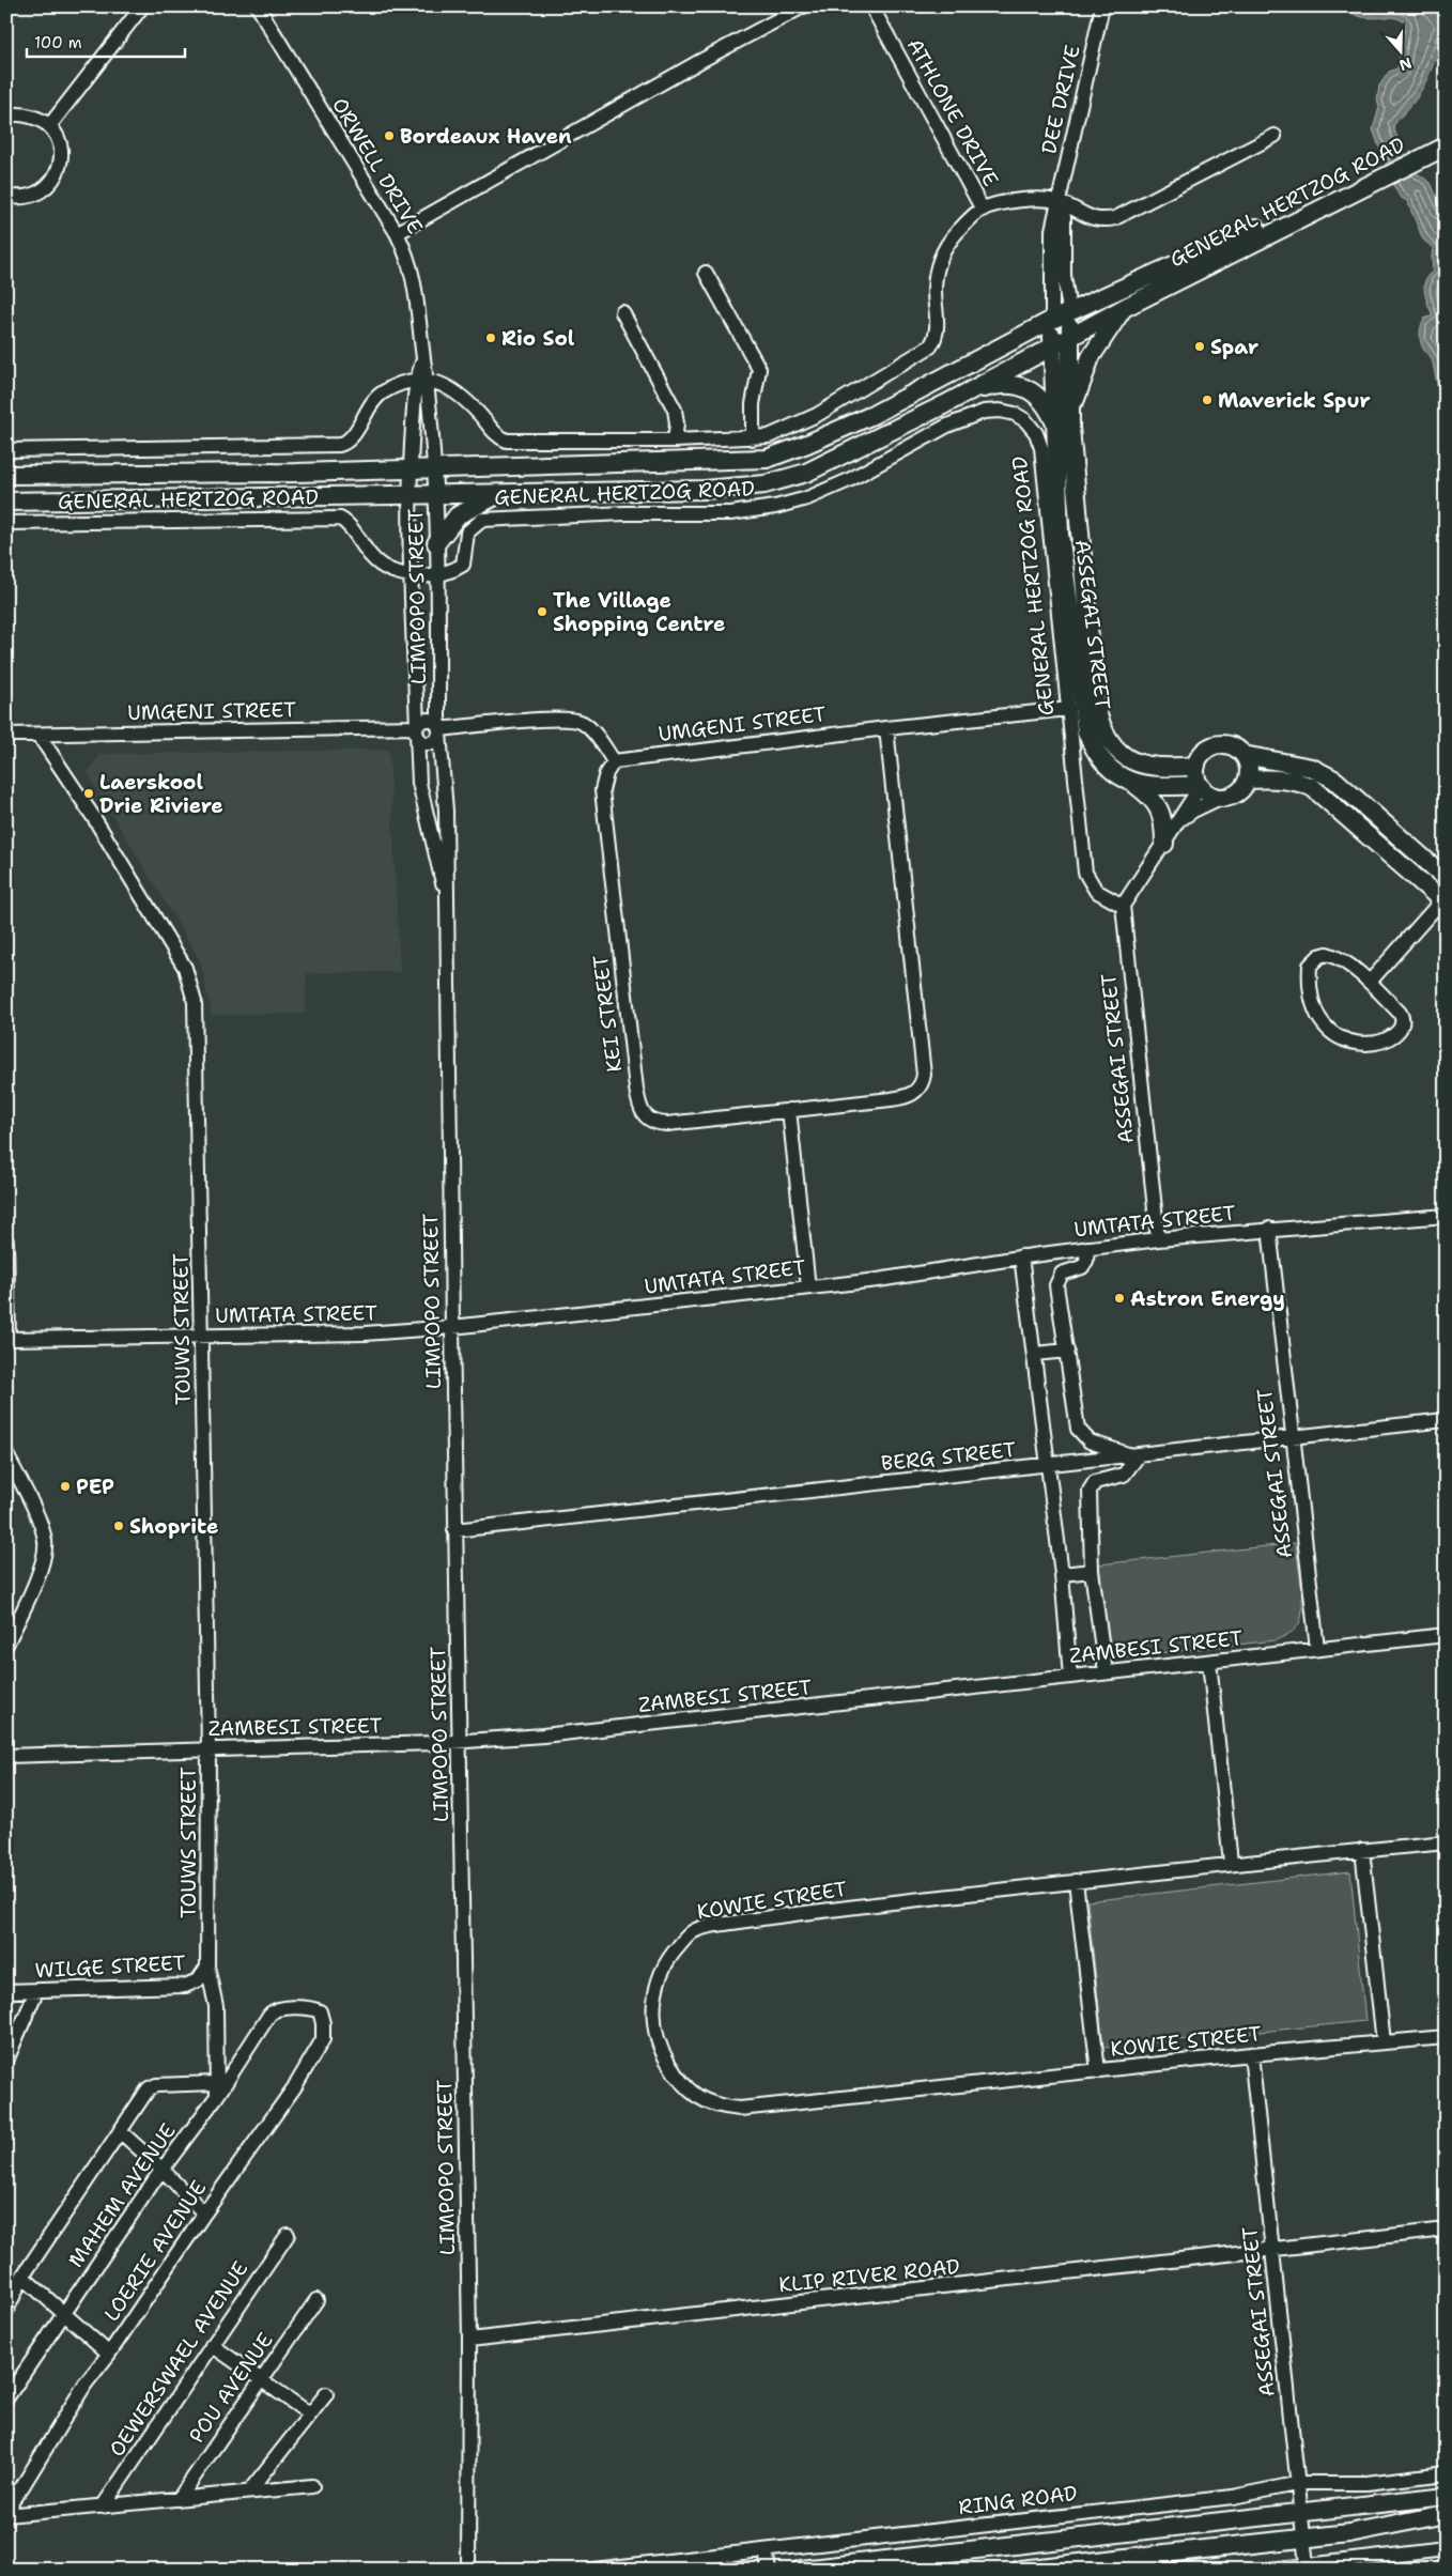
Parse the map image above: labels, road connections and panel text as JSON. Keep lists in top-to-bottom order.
{
  "streets": {
    "main road": ["GENERAL HERTZOG ROAD", "ASSEGAI STREET"],
    "street": [
      "DEE DRIVE",
      "ATHLONE DRIVE",
      "ORWELL DRIVE",
      "LIMPOPO STREET",
      "UMGENI STREET",
      "KEI STREET",
      "UMTATA STREET",
      "TOUWS STREET",
      "BERG STREET",
      "ZAMBESI STREET",
      "KOWIE STREET",
      "WILGE STREET",
      "MAHEM AVENUE",
      "LOERIE AVENUE",
      "KLIP RIVER ROAD",
      "OEWERSWAEL AVENUE",
      "POU AVENUE",
      "RING ROAD"
    ]
  },
  "crossings": [
    ["DEE DRIVE", "ATHLONE DRIVE"],
    ["DEE DRIVE", "GENERAL HERTZOG ROAD"],
    ["DEE DRIVE", "ASSEGAI STREET"],
    ["ORWELL DRIVE", "GENERAL HERTZOG ROAD"],
    ["ORWELL DRIVE", "LIMPOPO STREET"],
    ["GENERAL HERTZOG ROAD", "LIMPOPO STREET"],
    ["GENERAL HERTZOG ROAD", "ASSEGAI STREET"],
    ["GENERAL HERTZOG ROAD", "UMGENI STREET"],
    ["LIMPOPO STREET", "UMGENI STREET"],
    ["LIMPOPO STREET", "UMTATA STREET"],
    ["LIMPOPO STREET", "BERG STREET"],
    ["LIMPOPO STREET", "ZAMBESI STREET"],
    ["LIMPOPO STREET", "KLIP RIVER ROAD"],
    ["ASSEGAI STREET", "UMTATA STREET"],
    ["ASSEGAI STREET", "BERG STREET"],
    ["ASSEGAI STREET", "ZAMBESI STREET"],
    ["ASSEGAI STREET", "KOWIE STREET"],
    ["ASSEGAI STREET", "KLIP RIVER ROAD"],
    ["ASSEGAI STREET", "RING ROAD"],
    ["UMGENI STREET", "KEI STREET"],
    ["UMGENI STREET", "TOUWS STREET"],
    ["UMTATA STREET", "TOUWS STREET"],
    ["TOUWS STREET", "ZAMBESI STREET"],
    ["TOUWS STREET", "WILGE STREET"],
    ["TOUWS STREET", "MAHEM AVENUE"],
    ["MAHEM AVENUE", "LOERIE AVENUE"]
  ],
  "places": [
    "Bordeaux Haven",
    "Rio Sol",
    "Spar",
    "Maverick Spur",
    "The Village Shopping Centre",
    "Laerskool Drie Riviere",
    "Astron Energy",
    "PEP",
    "Shoprite"
  ],
  "scale_bar": "100 m",
  "north": "bottom"
}
